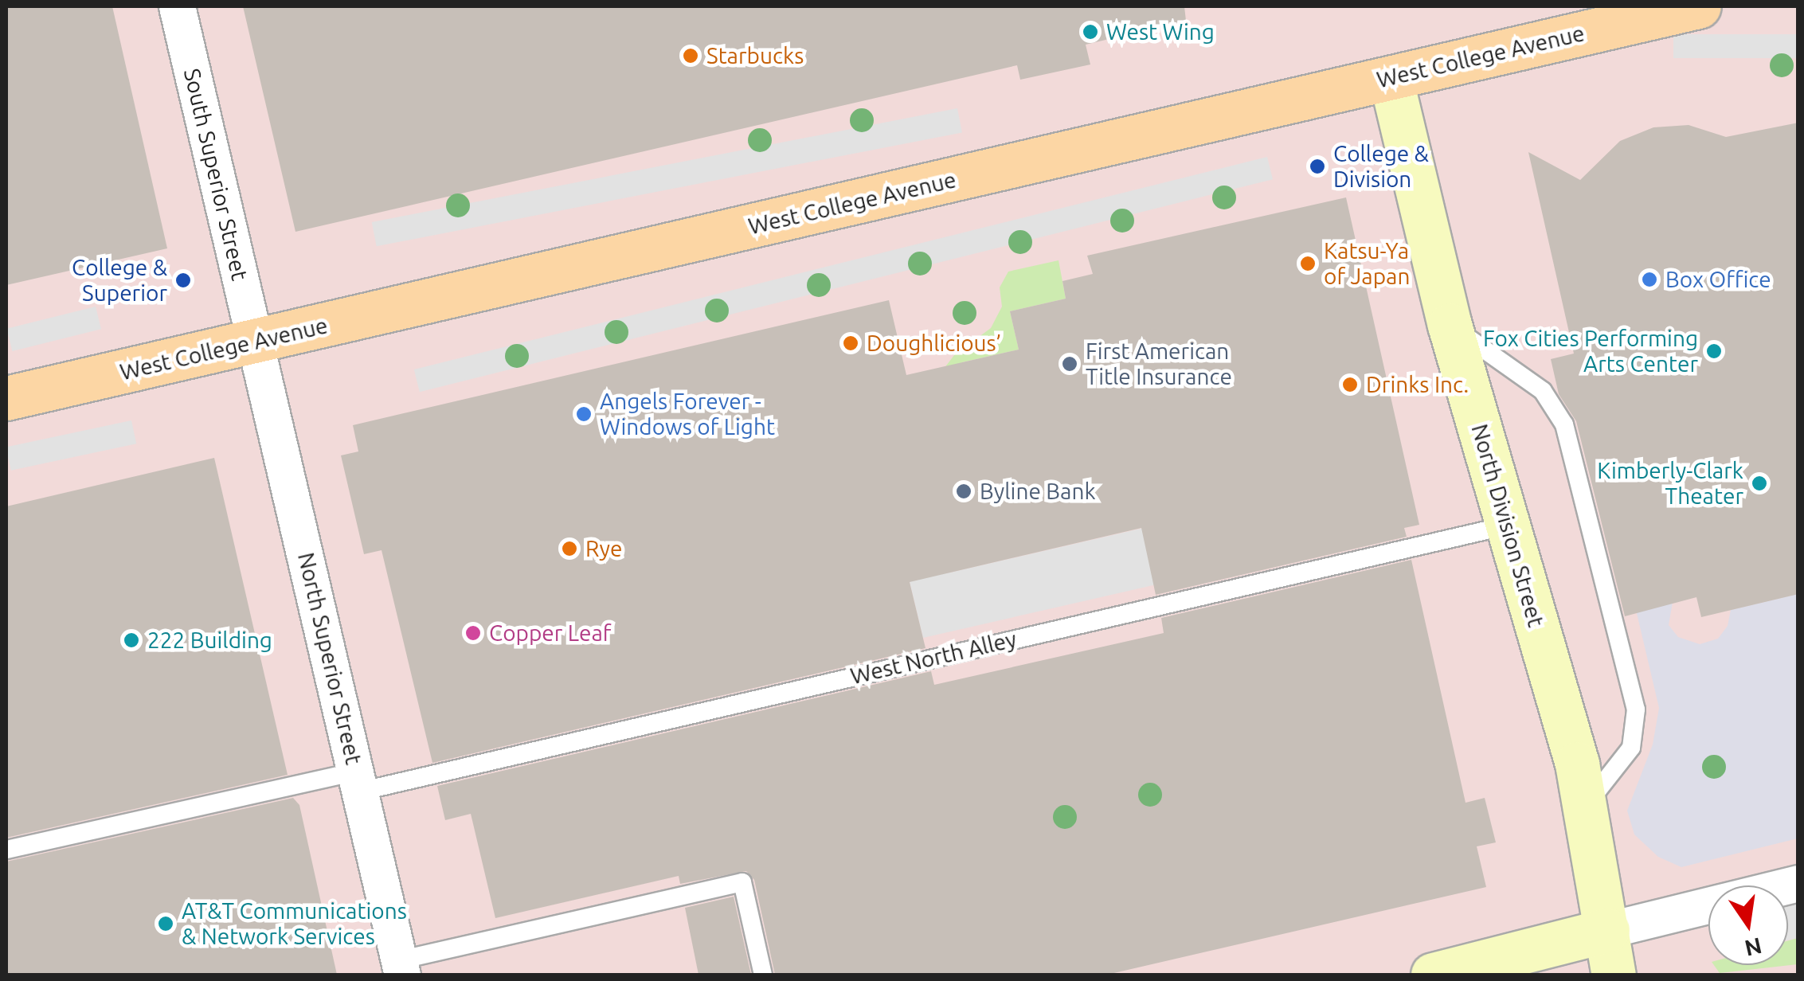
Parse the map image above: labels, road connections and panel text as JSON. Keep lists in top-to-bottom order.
{
  "streets": {
    "main road": ["West College Avenue"],
    "street": ["South Superior Street", "North Division Street", "North Superior Street"],
    "lane": ["West North Alley"]
  },
  "crossings": [
    ["West College Avenue", "South Superior Street"],
    ["West College Avenue", "North Division Street"],
    ["West College Avenue", "North Superior Street"],
    ["South Superior Street", "North Superior Street"],
    ["North Division Street", "West North Alley"],
    ["West North Alley", "North Superior Street"]
  ],
  "places": [
    "West Wing",
    "Starbucks",
    "College & Division",
    "Katsu-Ya of Japan",
    "Box Office",
    "College & Superior",
    "Doughlicious’",
    "Fox Cities Performing Arts Center",
    "First American Title Insurance",
    "Drinks Inc.",
    "Angels Forever - Windows of Light",
    "Kimberly-Clark Theater",
    "Byline Bank",
    "Rye",
    "Copper Leaf",
    "222 Building",
    "AT&T Communications & Network Services"
  ],
  "north": "bottom"
}
